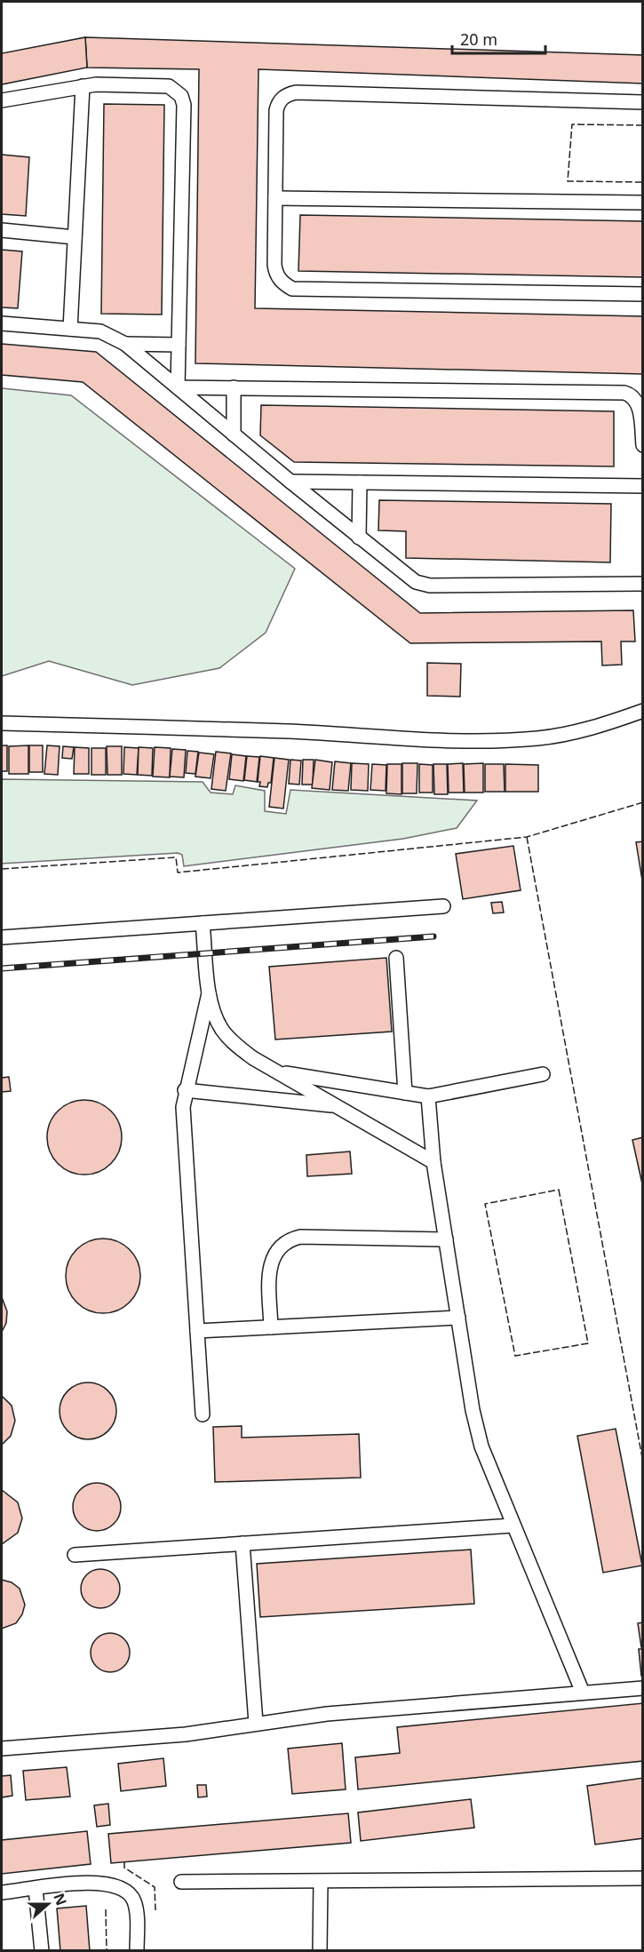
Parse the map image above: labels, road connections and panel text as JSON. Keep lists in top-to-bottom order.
{
  "scale_bar": "20 m",
  "north": "right"
}
